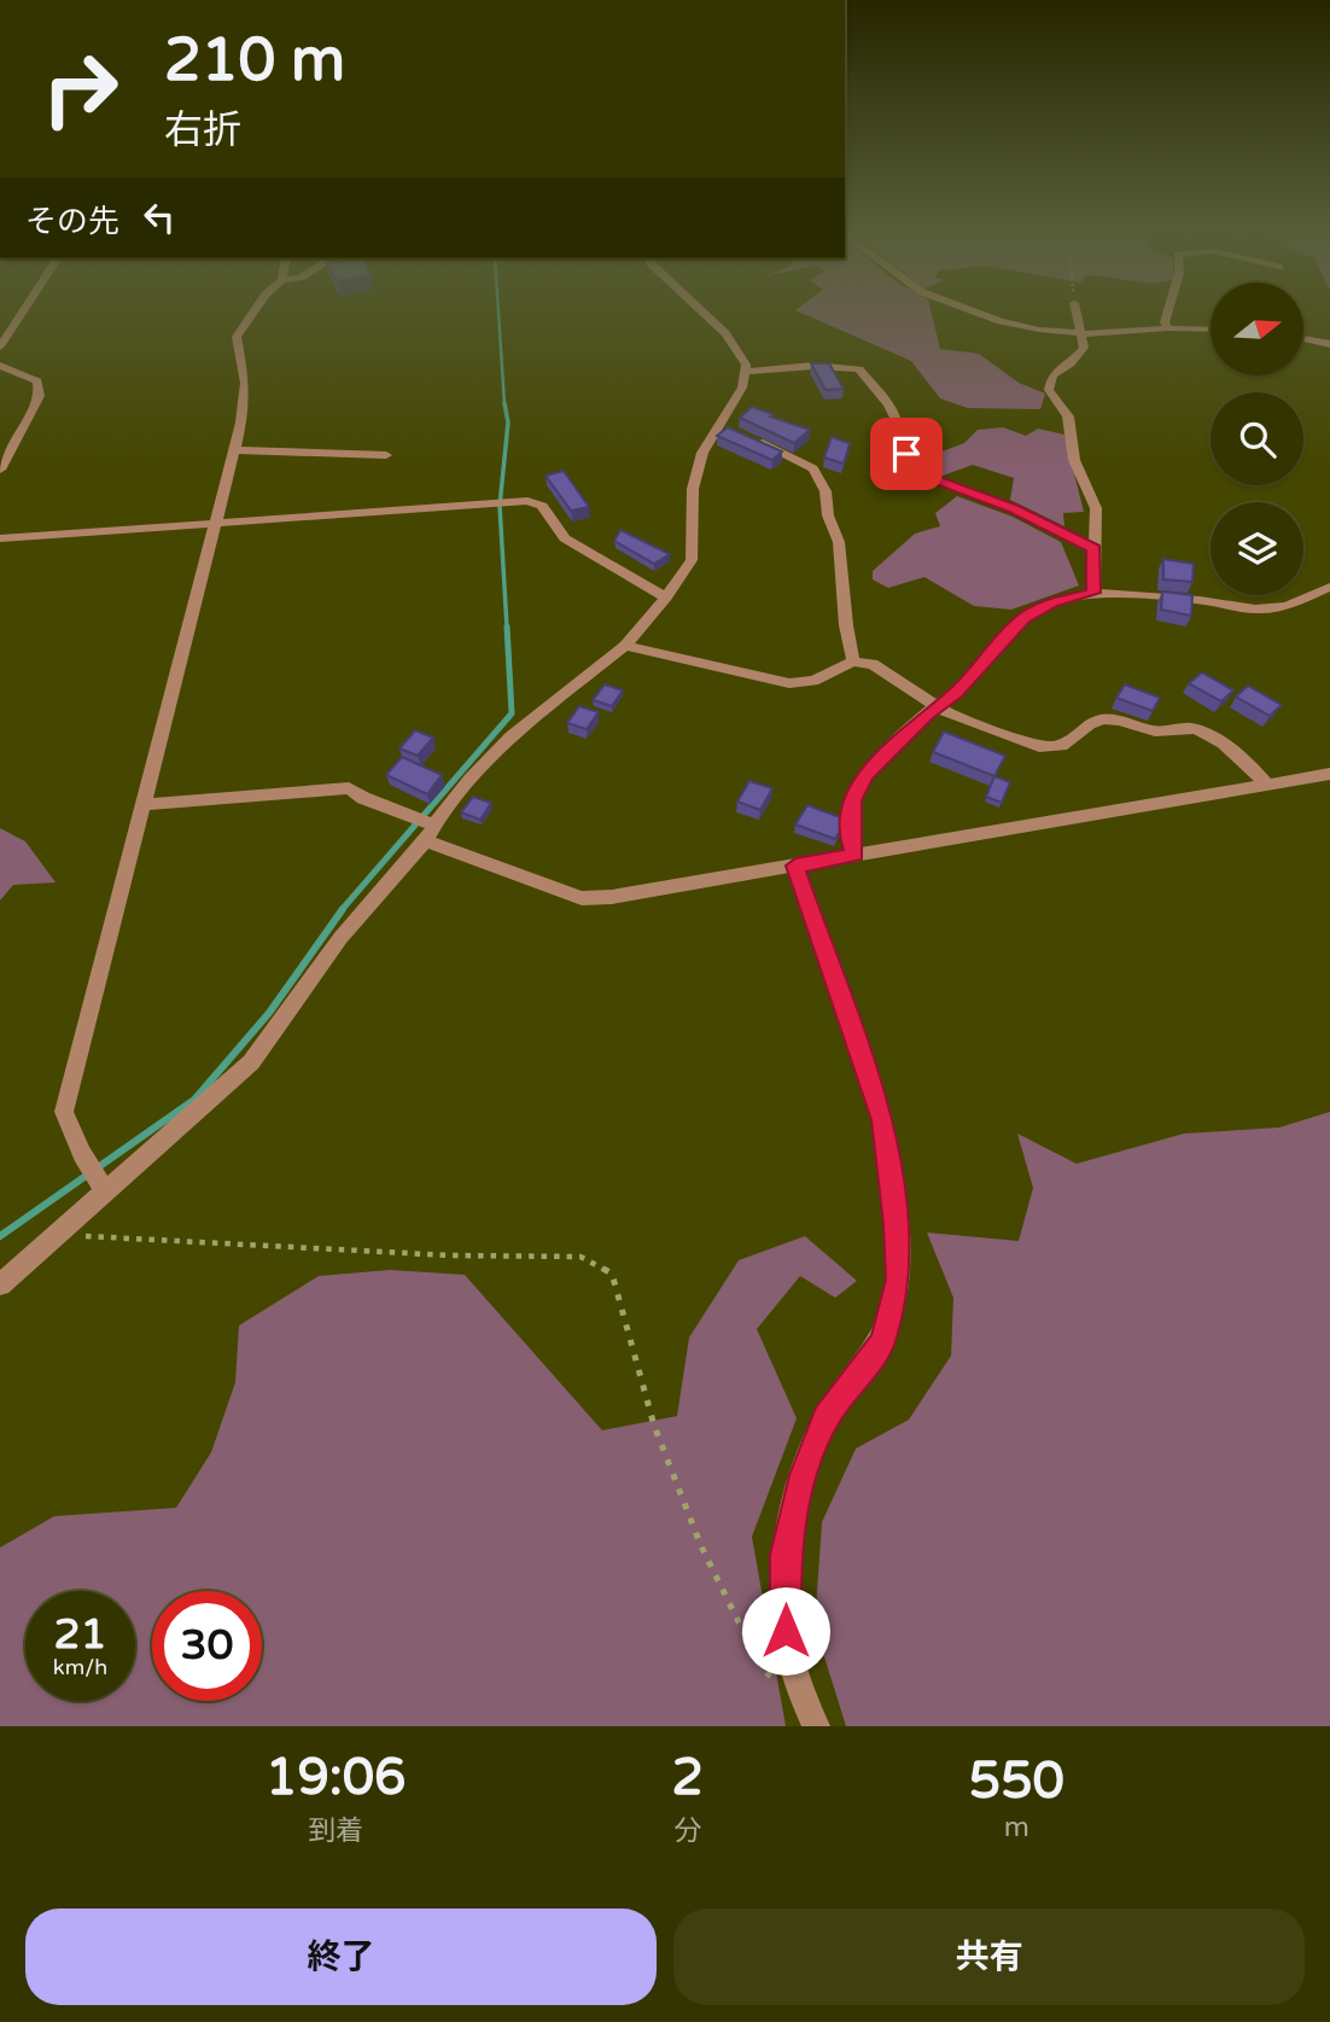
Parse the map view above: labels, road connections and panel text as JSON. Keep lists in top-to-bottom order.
{
  "north": "right",
  "page": {
    "turn": ["210 m", "右折"],
    "then": "その先",
    "speed": "21 km/h",
    "limit": "30",
    "eta": [
      "19:06",
      "到着",
      "2",
      "分",
      "550",
      "m"
    ],
    "buttons": ["終了", "共有"]
  }
}
